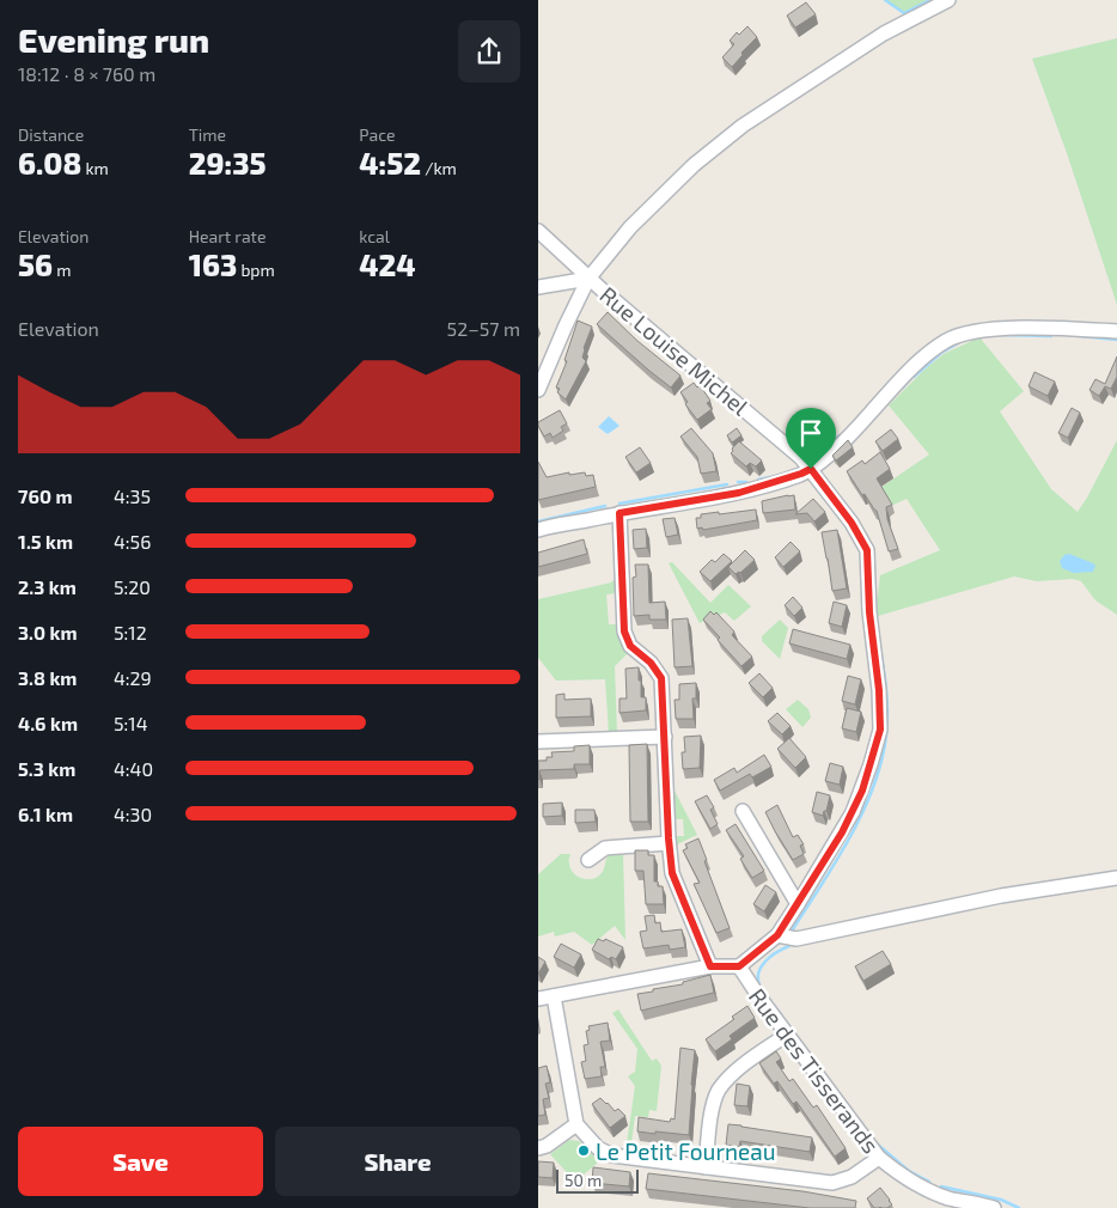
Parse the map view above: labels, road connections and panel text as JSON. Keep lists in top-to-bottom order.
{
  "streets": {
    "street": ["Rue Louise Michel", "Rue des Tisserands"]
  },
  "crossings": [
    ["Rue Louise Michel", "Rue des Tisserands"]
  ],
  "places": ["Le Petit Fourneau"],
  "scale_bar": "50 m",
  "page": {
    "heading": ["Evening run", "18:12 · 8 × 760 m"],
    "stats": [
      ["Distance", "6.08 km"],
      ["Time", "29:35"],
      ["Pace", "4:52 /km"],
      ["Elevation", "56 m"],
      ["Heart rate", "163 bpm"],
      ["kcal", "424"]
    ],
    "chart": ["Elevation", "52–57 m"],
    "list": [
      {
        "name": "760 m",
        "note": "4:35"
      },
      {
        "name": "1.5 km",
        "note": "4:56"
      },
      {
        "name": "2.3 km",
        "note": "5:20"
      },
      {
        "name": "3.0 km",
        "note": "5:12"
      },
      {
        "name": "3.8 km",
        "note": "4:29"
      },
      {
        "name": "4.6 km",
        "note": "5:14"
      },
      {
        "name": "5.3 km",
        "note": "4:40"
      },
      {
        "name": "6.1 km",
        "note": "4:30"
      }
    ],
    "buttons": ["Save", "Share"],
    "scale": "50 m"
  }
}
